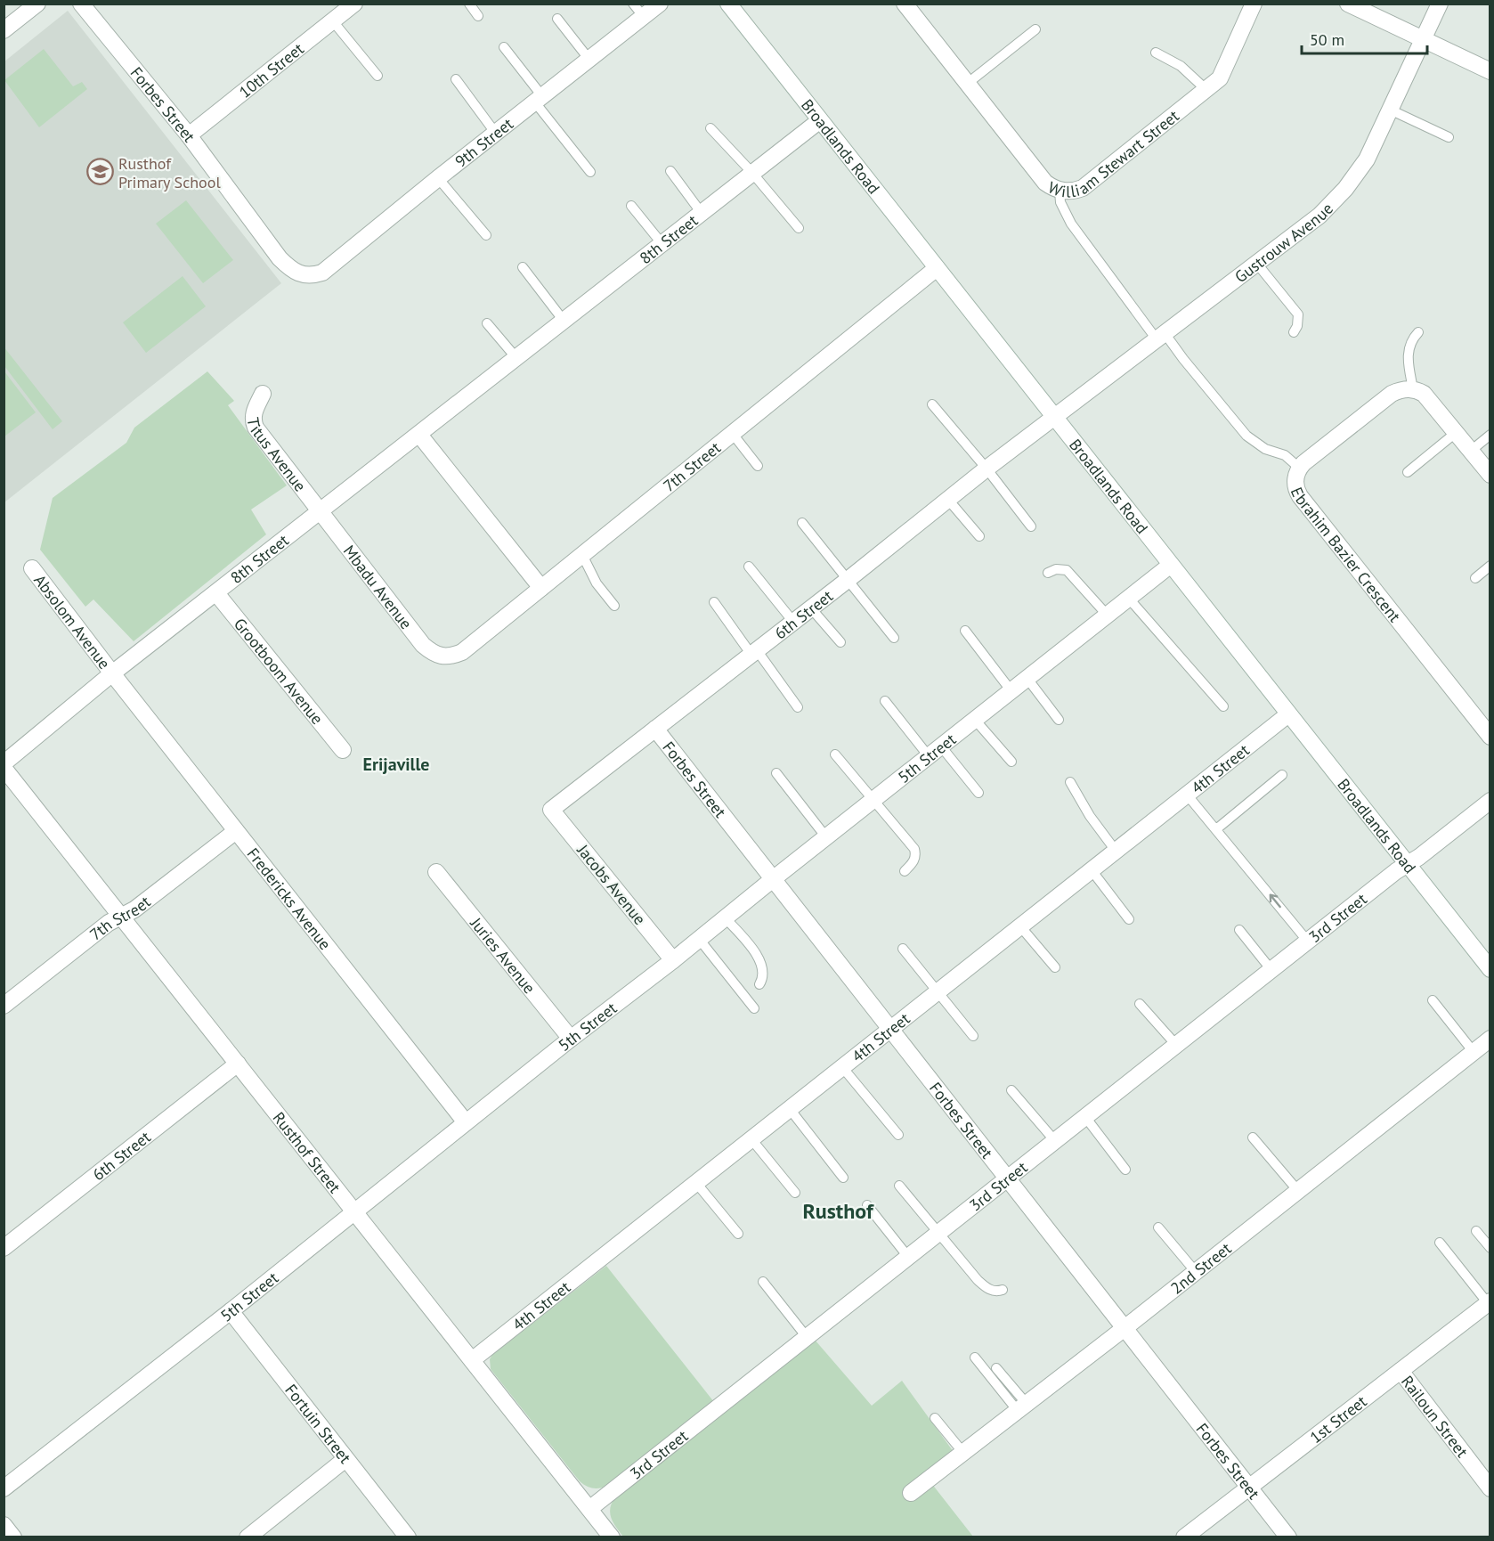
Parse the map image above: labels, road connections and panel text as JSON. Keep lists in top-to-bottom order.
{
  "streets": {
    "street": [
      "10th Street",
      "Forbes Street",
      "9th Street",
      "William Stewart Street",
      "Broadlands Road",
      "8th Street",
      "Gustrouw Avenue",
      "Titus Avenue",
      "7th Street",
      "Ebrahim Bazier Crescent",
      "Mbadu Avenue",
      "6th Street",
      "Absolom Avenue",
      "Grootboom Avenue",
      "5th Street",
      "4th Street",
      "Jacobs Avenue",
      "Fredericks Avenue",
      "3rd Street",
      "Juries Avenue",
      "Rusthof Street",
      "2nd Street",
      "Railoun Street",
      "1st Street",
      "Fortuin Street"
    ]
  },
  "crossings": [
    ["10th Street", "Forbes Street"],
    ["Forbes Street", "9th Street"],
    ["Forbes Street", "6th Street"],
    ["Forbes Street", "5th Street"],
    ["Forbes Street", "4th Street"],
    ["Forbes Street", "3rd Street"],
    ["Forbes Street", "2nd Street"],
    ["Forbes Street", "1st Street"],
    ["Broadlands Road", "8th Street"],
    ["Broadlands Road", "Gustrouw Avenue"],
    ["Broadlands Road", "7th Street"],
    ["Broadlands Road", "6th Street"],
    ["Broadlands Road", "5th Street"],
    ["Broadlands Road", "4th Street"],
    ["Broadlands Road", "3rd Street"],
    ["8th Street", "Titus Avenue"],
    ["8th Street", "Mbadu Avenue"],
    ["8th Street", "Absolom Avenue"],
    ["8th Street", "Grootboom Avenue"],
    ["8th Street", "Fredericks Avenue"],
    ["Gustrouw Avenue", "6th Street"],
    ["Titus Avenue", "Mbadu Avenue"],
    ["7th Street", "Mbadu Avenue"],
    ["7th Street", "Fredericks Avenue"],
    ["7th Street", "Rusthof Street"],
    ["6th Street", "Jacobs Avenue"],
    ["6th Street", "Rusthof Street"],
    ["Absolom Avenue", "Fredericks Avenue"],
    ["5th Street", "Jacobs Avenue"],
    ["5th Street", "Fredericks Avenue"],
    ["5th Street", "Juries Avenue"],
    ["5th Street", "Rusthof Street"],
    ["5th Street", "Fortuin Street"],
    ["4th Street", "Rusthof Street"],
    ["3rd Street", "Rusthof Street"],
    ["Railoun Street", "1st Street"]
  ],
  "districts": ["Erijaville", "Rusthof"],
  "places": {
    "school or university": ["Rusthof Primary School"]
  },
  "scale_bar": "50 m"
}
